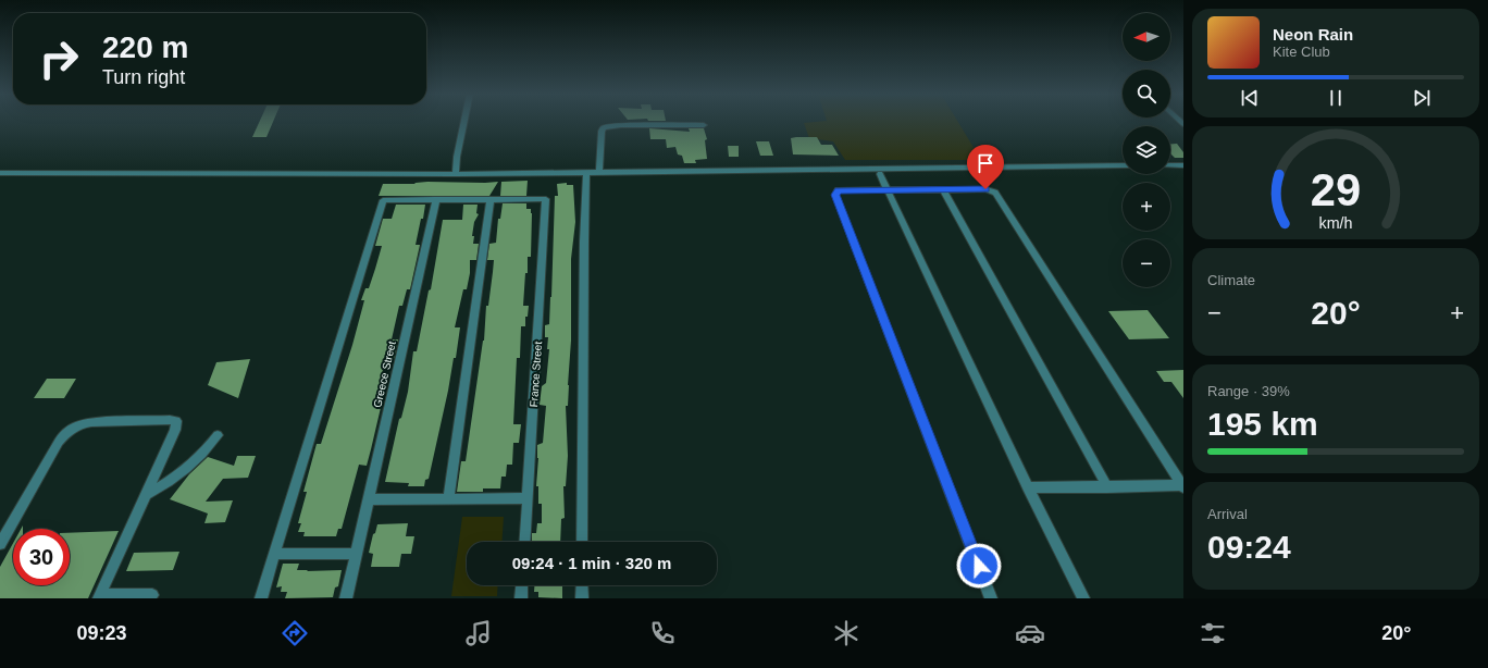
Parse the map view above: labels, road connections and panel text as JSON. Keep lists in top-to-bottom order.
{
  "streets": {
    "street": ["Greece Street", "France Street"]
  },
  "north": "left",
  "page": {
    "map_buttons": ["+", "−"],
    "turn": ["220 m", "Turn right"],
    "song": ["Neon Rain", "Kite Club"],
    "tile": [
      "Climate",
      ["Range · 39%", "195 km"],
      ["Arrival", "09:24"]
    ],
    "heat": ["−", "20°", "+"],
    "limit": "30",
    "trip": "09:24 · 1 min · 320 m",
    "tabs": ["09:23", "20°"],
    "gauge": ["29", "km/h"]
  }
}
